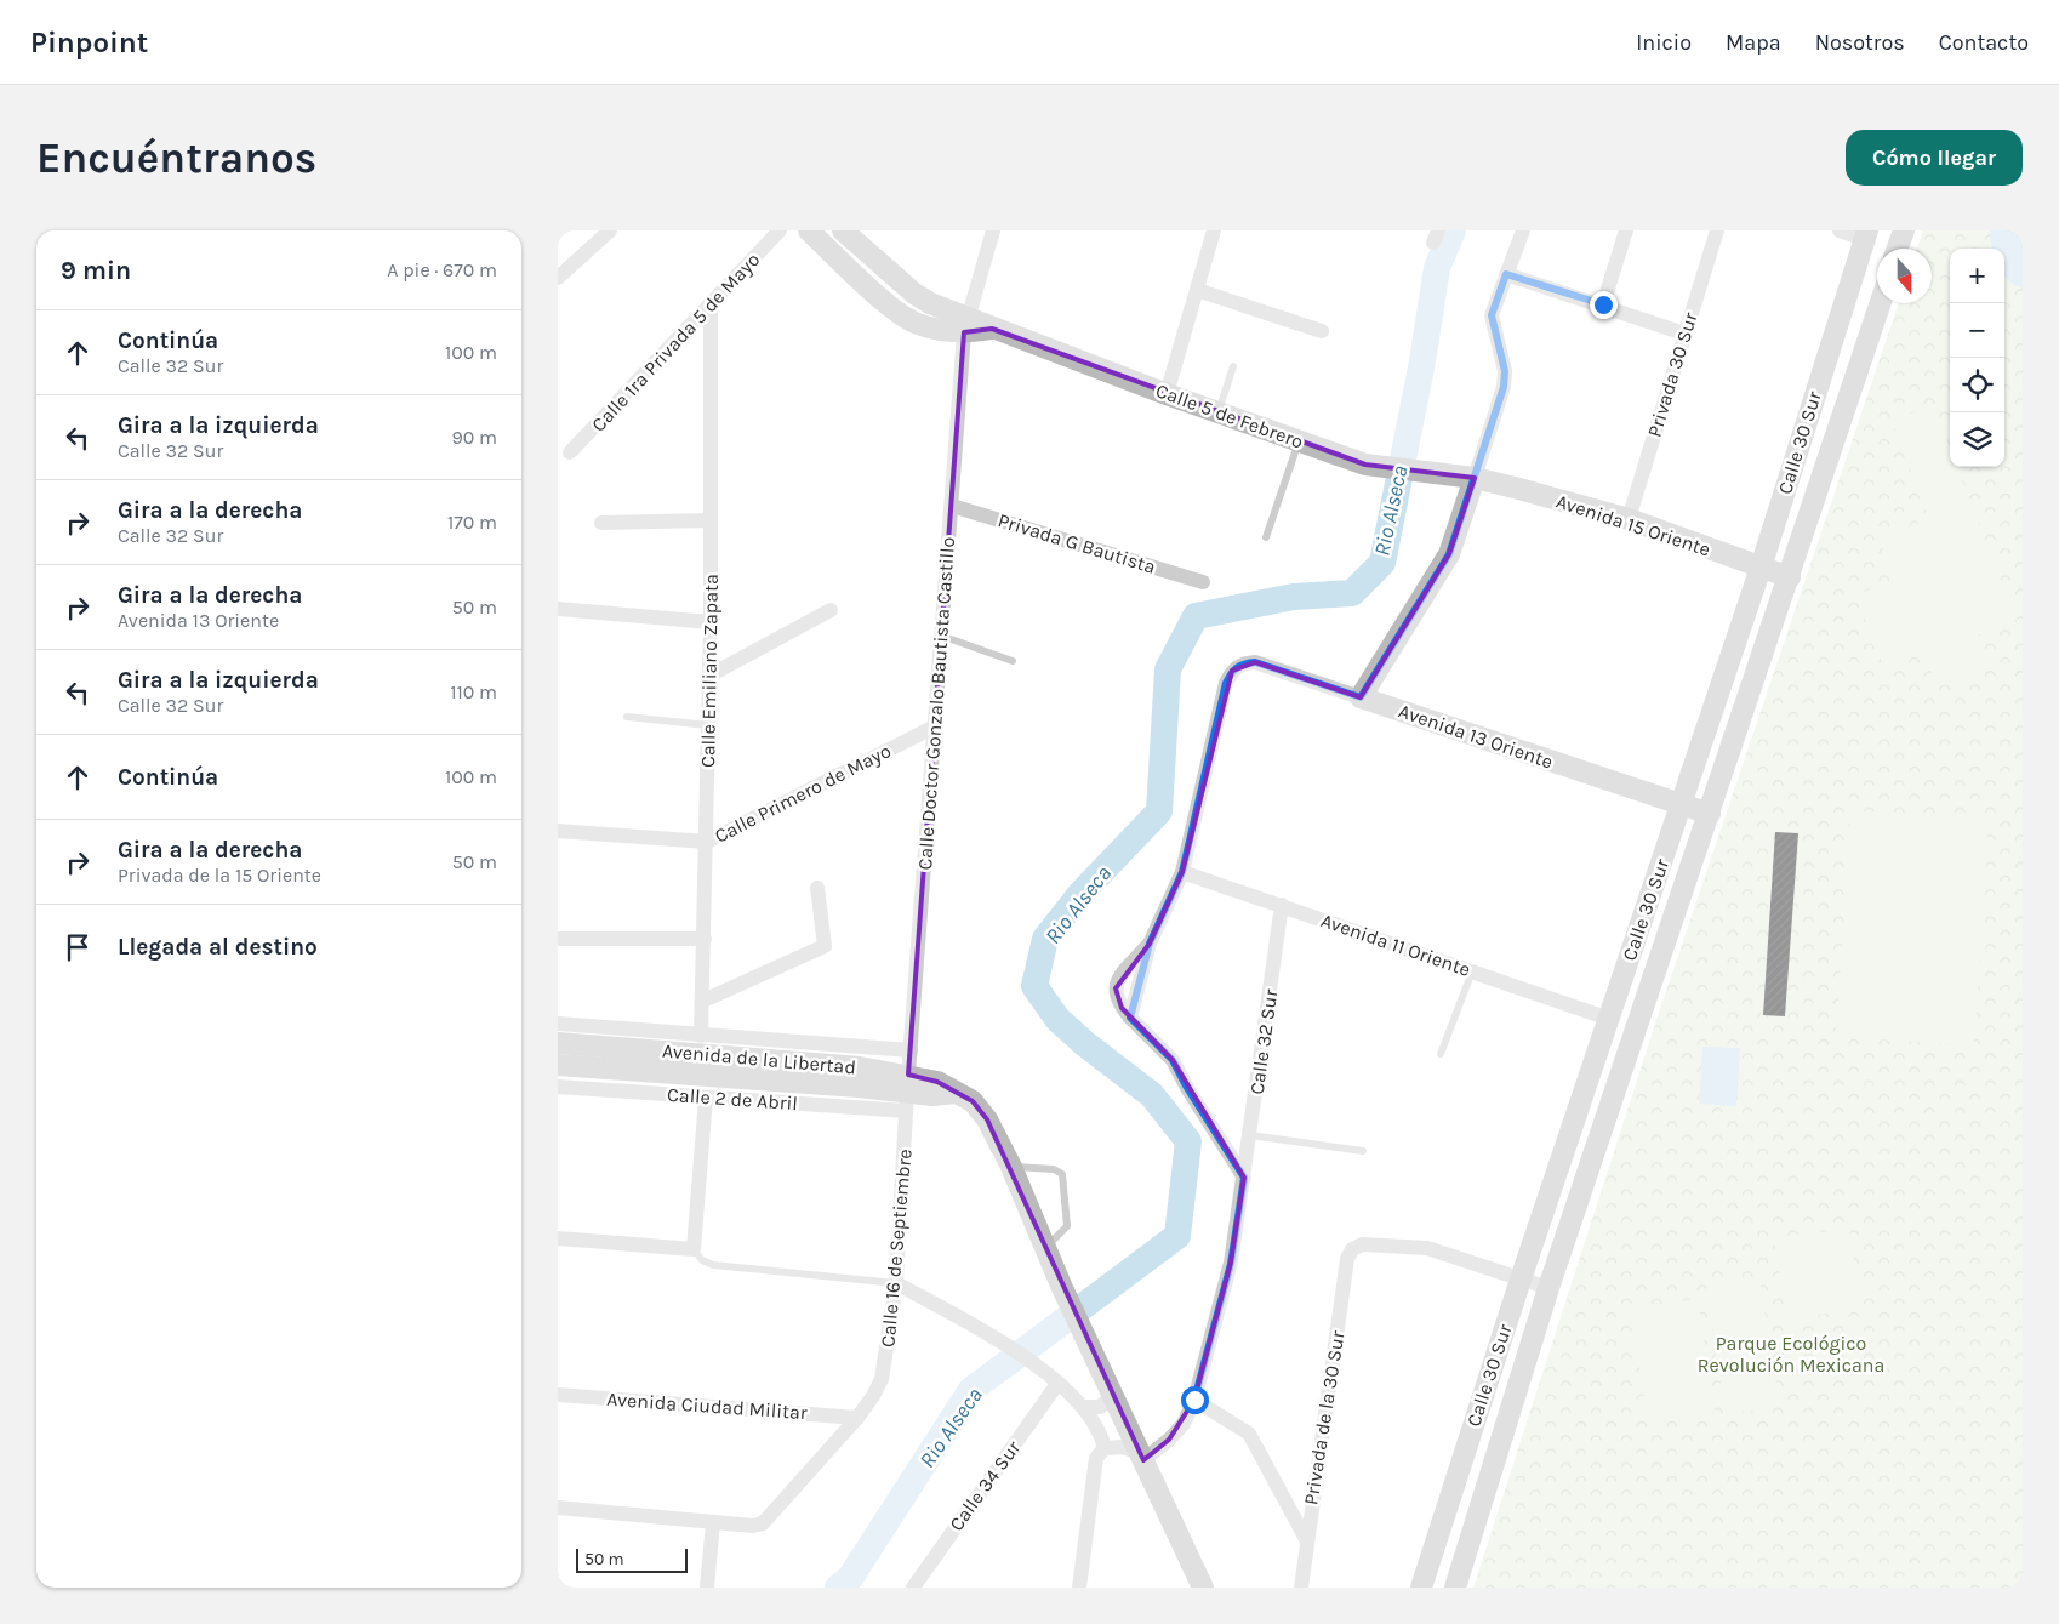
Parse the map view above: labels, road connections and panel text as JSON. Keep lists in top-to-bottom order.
{
  "streets": {
    "main road": [
      "Calle 5 de Febrero",
      "Calle 30 Sur",
      "Avenida 15 Oriente",
      "Avenida 13 Oriente",
      "Avenida de la Libertad"
    ],
    "street": [
      "Calle 1ra Privada 5 de Mayo",
      "Privada 30 Sur",
      "Privada G Bautista",
      "Calle Emiliano Zapata",
      "Calle Doctor Gonzalo Bautista Castillo",
      "Calle Primero de Mayo",
      "Avenida 11 Oriente",
      "Calle 32 Sur",
      "Calle 2 de Abril",
      "Calle 16 de Septiembre",
      "Avenida Ciudad Militar",
      "Privada de la 30 Sur",
      "Calle 34 Sur"
    ]
  },
  "crossings": [
    ["Calle 1ra Privada 5 de Mayo", "Calle Emiliano Zapata"],
    ["Privada 30 Sur", "Avenida 15 Oriente"],
    ["Calle 5 de Febrero", "Avenida 15 Oriente"],
    ["Calle 5 de Febrero", "Calle Doctor Gonzalo Bautista Castillo"],
    ["Calle 30 Sur", "Avenida 15 Oriente"],
    ["Calle 30 Sur", "Avenida 13 Oriente"],
    ["Calle 30 Sur", "Avenida 11 Oriente"],
    ["Calle 30 Sur", "Privada de la 30 Sur"],
    ["Privada G Bautista", "Calle Doctor Gonzalo Bautista Castillo"],
    ["Calle Emiliano Zapata", "Calle Primero de Mayo"],
    ["Calle Doctor Gonzalo Bautista Castillo", "Calle Primero de Mayo"],
    ["Calle Doctor Gonzalo Bautista Castillo", "Avenida de la Libertad"],
    ["Calle Doctor Gonzalo Bautista Castillo", "Calle 2 de Abril"],
    ["Calle Doctor Gonzalo Bautista Castillo", "Calle 16 de Septiembre"],
    ["Avenida 13 Oriente", "Avenida 11 Oriente"],
    ["Avenida 11 Oriente", "Calle 32 Sur"],
    ["Calle 32 Sur", "Avenida de la Libertad"],
    ["Avenida de la Libertad", "Calle 2 de Abril"],
    ["Avenida de la Libertad", "Calle 16 de Septiembre"],
    ["Calle 2 de Abril", "Calle 16 de Septiembre"],
    ["Calle 16 de Septiembre", "Avenida Ciudad Militar"]
  ],
  "water": ["Rio Alseca"],
  "parks": ["Parque Ecológico Revolución Mexicana"],
  "scale_bar": "50 m",
  "north": "bottom",
  "page": {
    "header": "Pinpoint",
    "nav": [
      "Inicio",
      "Mapa",
      "Nosotros",
      "Contacto"
    ],
    "buttons": "Cómo llegar",
    "title": "Encuéntranos",
    "heading": ["9 min", "A pie · 670 m"],
    "map_buttons": ["+", "−"],
    "list": [
      ["Continúa", "Calle 32 Sur", "100 m"],
      ["Gira a la izquierda", "Calle 32 Sur", "90 m"],
      ["Gira a la derecha", "Calle 32 Sur", "170 m"],
      ["Gira a la derecha", "Avenida 13 Oriente", "50 m"],
      ["Gira a la izquierda", "Calle 32 Sur", "110 m"],
      ["Continúa", "100 m"],
      ["Gira a la derecha", "Privada de la 15 Oriente", "50 m"],
      "Llegada al destino"
    ],
    "scale": "50 m"
  }
}
